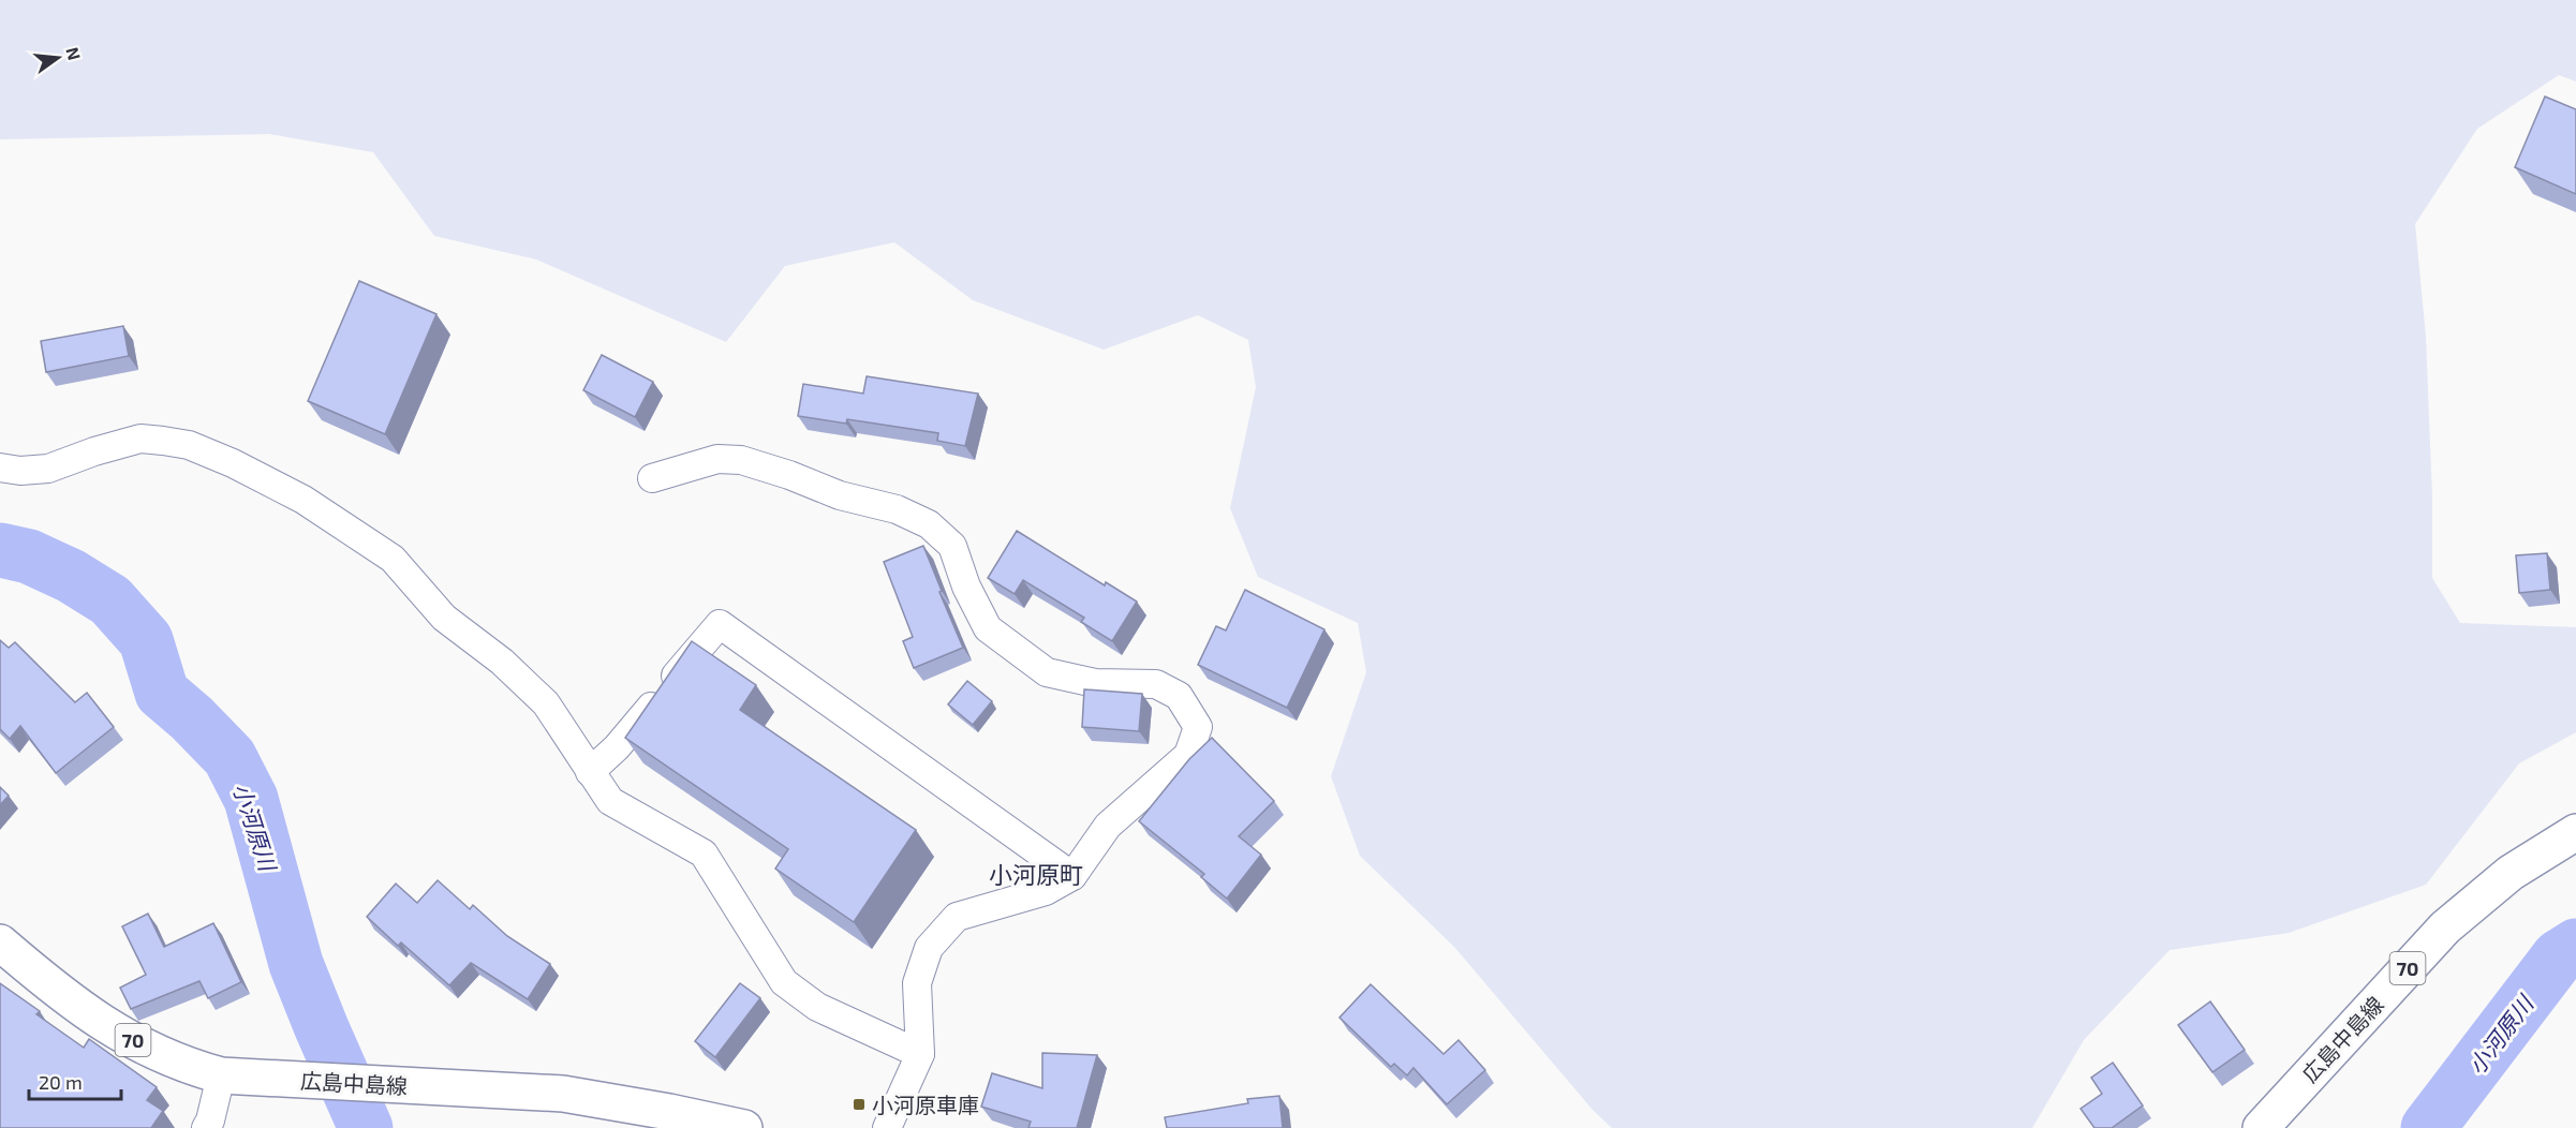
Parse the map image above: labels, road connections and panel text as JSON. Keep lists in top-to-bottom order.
{
  "streets": {
    "main road": ["70", "広島中島線"]
  },
  "districts": ["小河原町"],
  "water": ["小河原川"],
  "places": {
    "transit": ["小河原車庫"]
  },
  "scale_bar": "20 m",
  "north": "right"
}
